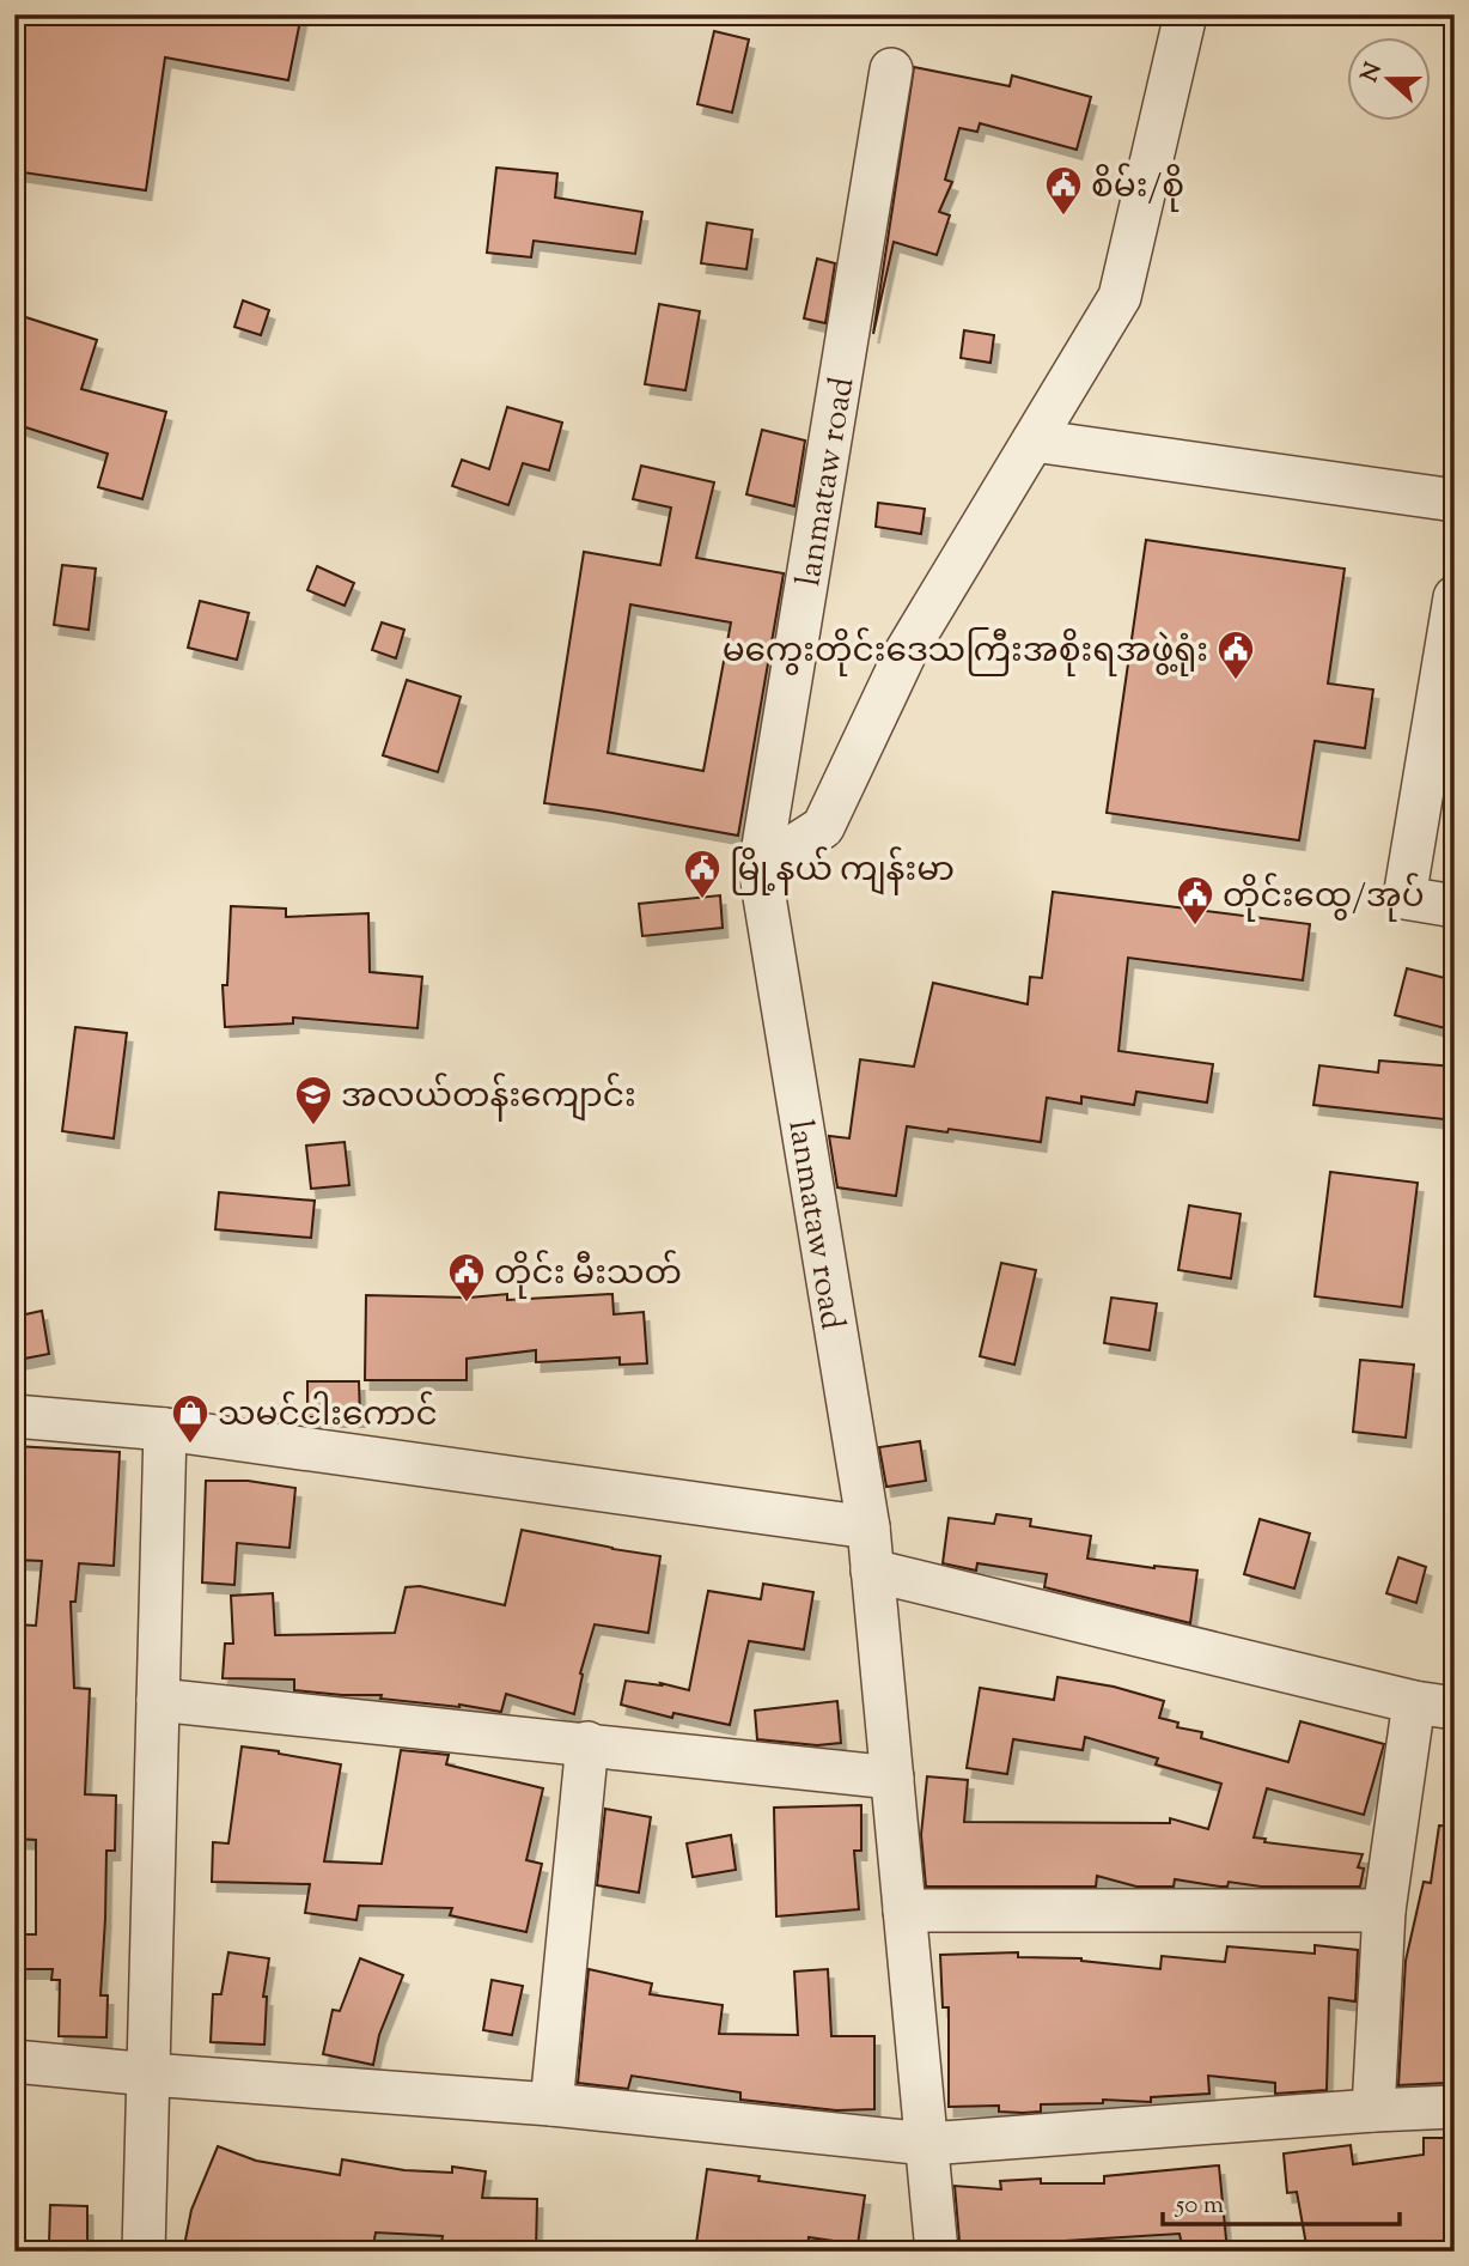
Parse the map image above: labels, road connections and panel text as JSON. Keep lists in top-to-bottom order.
{
  "streets": {
    "street": ["lanmataw road"]
  },
  "places": {
    "public building": [
      "စိမ်း/စို",
      "မကွေးတိုင်းဒေသကြီးအစိုးရအဖွဲ့ရုံး",
      "မြို့နယ် ကျန်းမာ",
      "တိုင်းထွေ/အုပ်",
      "တိုင်း မီးသတ်"
    ],
    "school or university": ["အလယ်တန်းကျောင်း"],
    "shop": ["သမင်ငါးကောင်"]
  },
  "scale_bar": "50 m",
  "north": "left"
}
